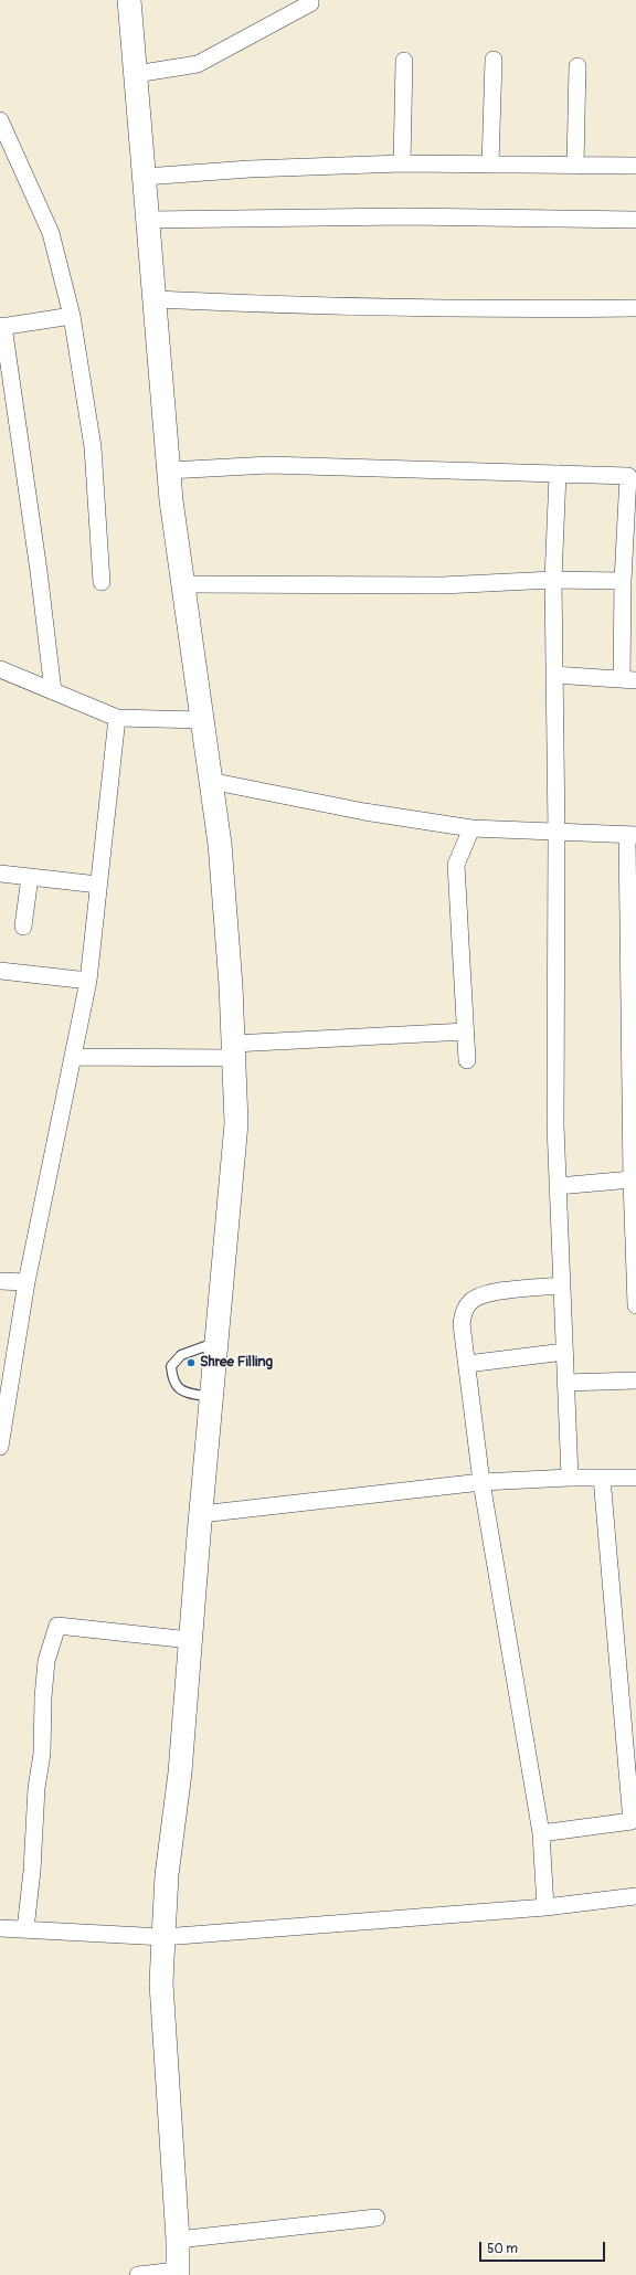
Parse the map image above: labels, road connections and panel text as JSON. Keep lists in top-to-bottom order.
{
  "places": ["Shree Filling"],
  "scale_bar": "50 m"
}
